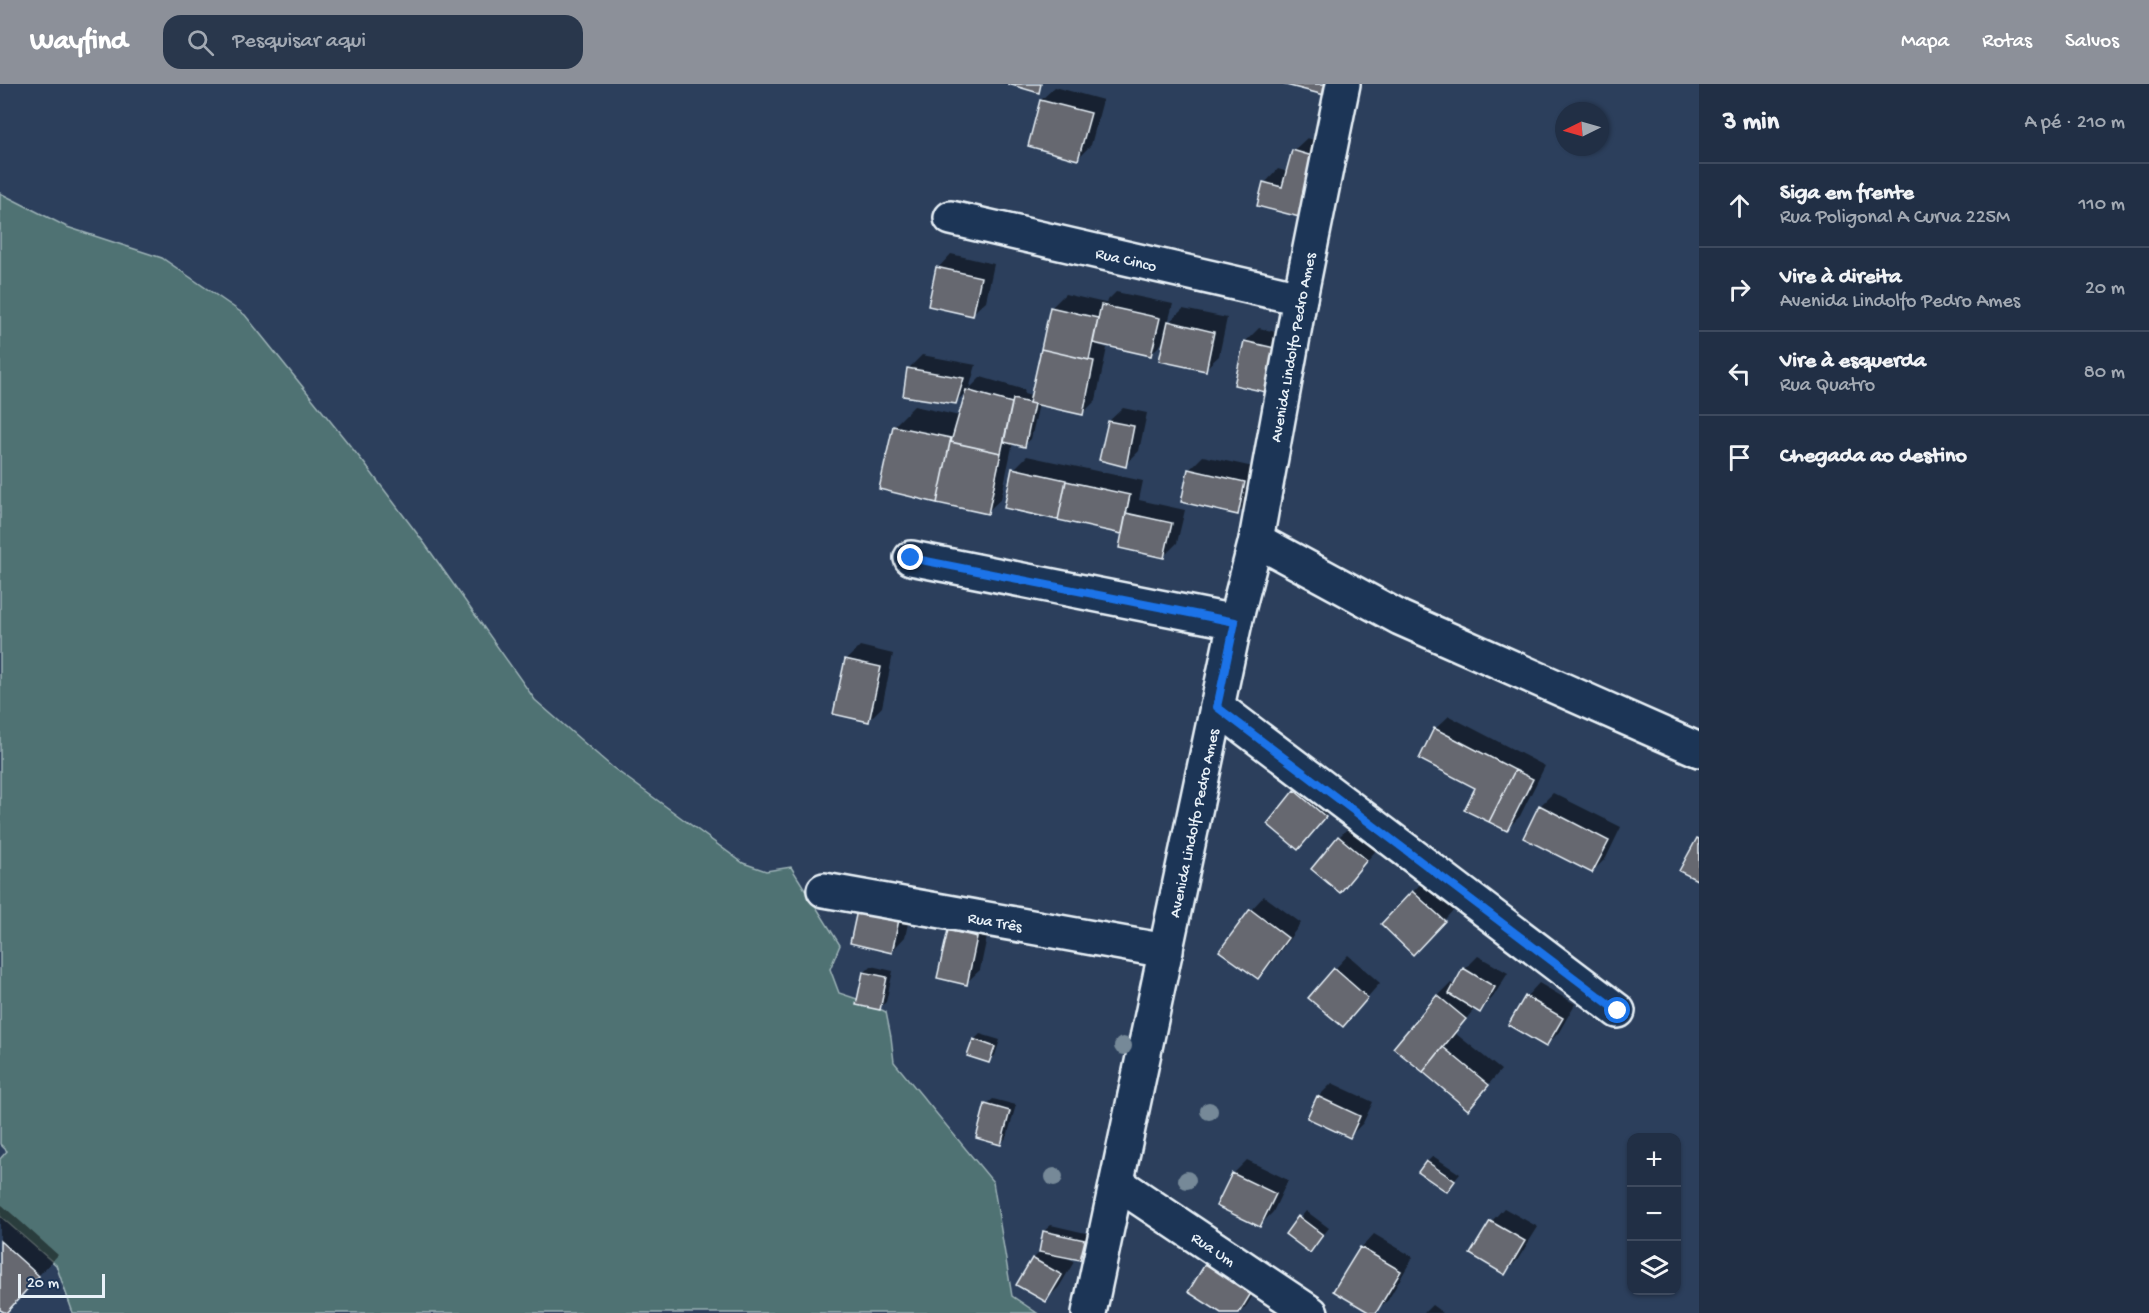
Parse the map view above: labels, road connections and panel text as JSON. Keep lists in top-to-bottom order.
{
  "streets": {
    "street": [
      "Rua Cinco",
      "Avenida Lindolfo Pedro Ames",
      "Rua Três",
      "Rua Um"
    ]
  },
  "crossings": [
    ["Rua Cinco", "Avenida Lindolfo Pedro Ames"],
    ["Avenida Lindolfo Pedro Ames", "Rua Três"],
    ["Avenida Lindolfo Pedro Ames", "Rua Um"]
  ],
  "scale_bar": "20 m",
  "north": "left",
  "page": {
    "header": "Wayfind",
    "search": "Pesquisar aqui",
    "nav": ["Mapa", "Rotas", "Salvos"],
    "heading": ["3 min", "A pé · 210 m"],
    "list": [
      ["Siga em frente", "Rua Poligonal A Curva 225M", "110 m"],
      ["Vire à direita", "Avenida Lindolfo Pedro Ames", "20 m"],
      ["Vire à esquerda", "Rua Quatro", "80 m"],
      "Chegada ao destino"
    ],
    "map_buttons": ["+", "−"],
    "scale": "20 m"
  }
}
